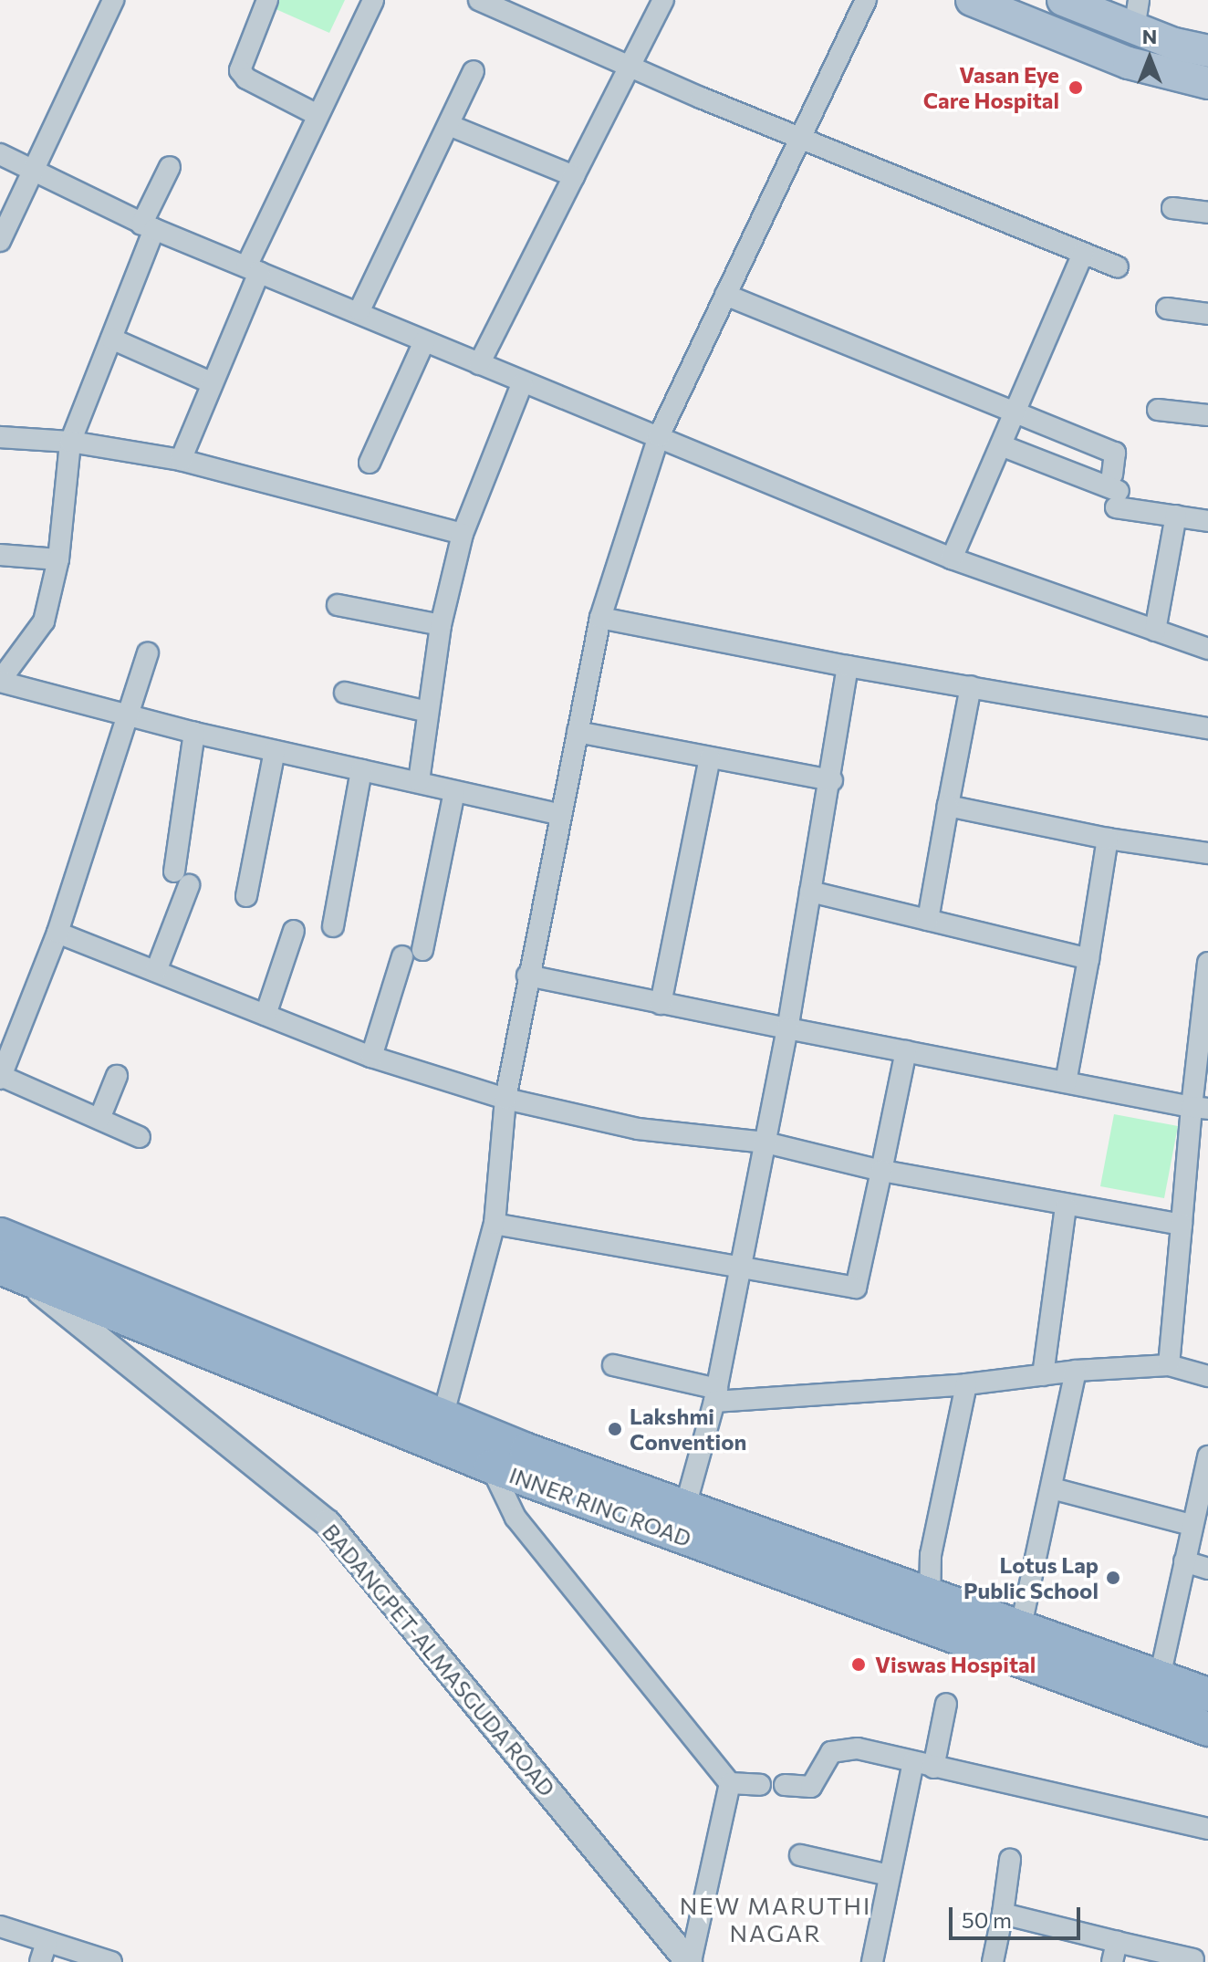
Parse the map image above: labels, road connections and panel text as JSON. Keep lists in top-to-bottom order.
{
  "streets": {
    "highway": ["INNER RING ROAD"],
    "street": ["BADANGPET-ALMASGUDA ROAD"]
  },
  "crossings": [
    ["INNER RING ROAD", "BADANGPET-ALMASGUDA ROAD"]
  ],
  "districts": ["NEW MARUTHI NAGAR"],
  "places": [
    "Vasan Eye Care Hospital",
    "Lakshmi Convention",
    "Lotus Lap Public School",
    "Viswas Hospital"
  ],
  "scale_bar": "50 m",
  "north": "top"
}
